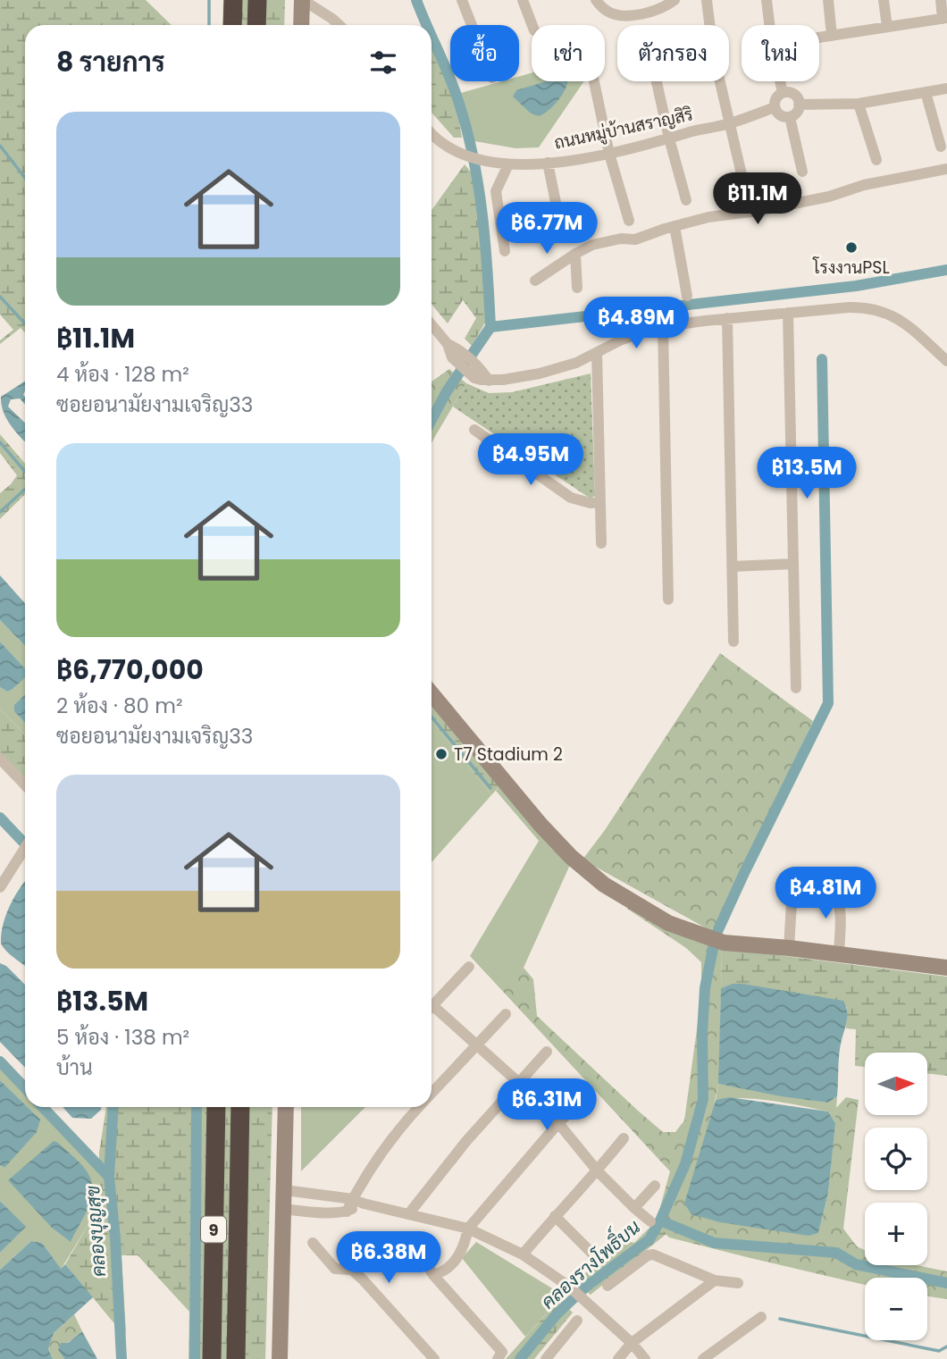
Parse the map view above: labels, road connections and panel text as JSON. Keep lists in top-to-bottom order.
{
  "streets": {
    "highway": ["9"],
    "street": ["ถนนหมู่บ้านสราญสิริ"]
  },
  "water": ["คลองบุญสุข", "คลองรางโพธิ์บน"],
  "places": ["โรงงานPSL", "T7 Stadium 2"],
  "north": "right",
  "page": {
    "chip": [
      "ซื้อ",
      "เช่า",
      "ตัวกรอง",
      "ใหม่"
    ],
    "heading": "8 รายการ",
    "list": [
      {
        "name": "฿11.1M",
        "note": "4 ห้อง · 128 m² · ซอยอนามัยงามเจริญ33"
      },
      {
        "name": "฿6,770,000",
        "note": "2 ห้อง · 80 m² · ซอยอนามัยงามเจริญ33"
      },
      {
        "name": "฿13.5M",
        "note": "5 ห้อง · 138 m² · บ้าน"
      }
    ],
    "price": [
      "฿11.1M",
      "฿6.77M",
      "฿4.89M",
      "฿4.95M",
      "฿13.5M",
      "฿4.81M",
      "฿6.31M",
      "฿6.38M"
    ],
    "map_buttons": ["+", "−"]
  }
}
